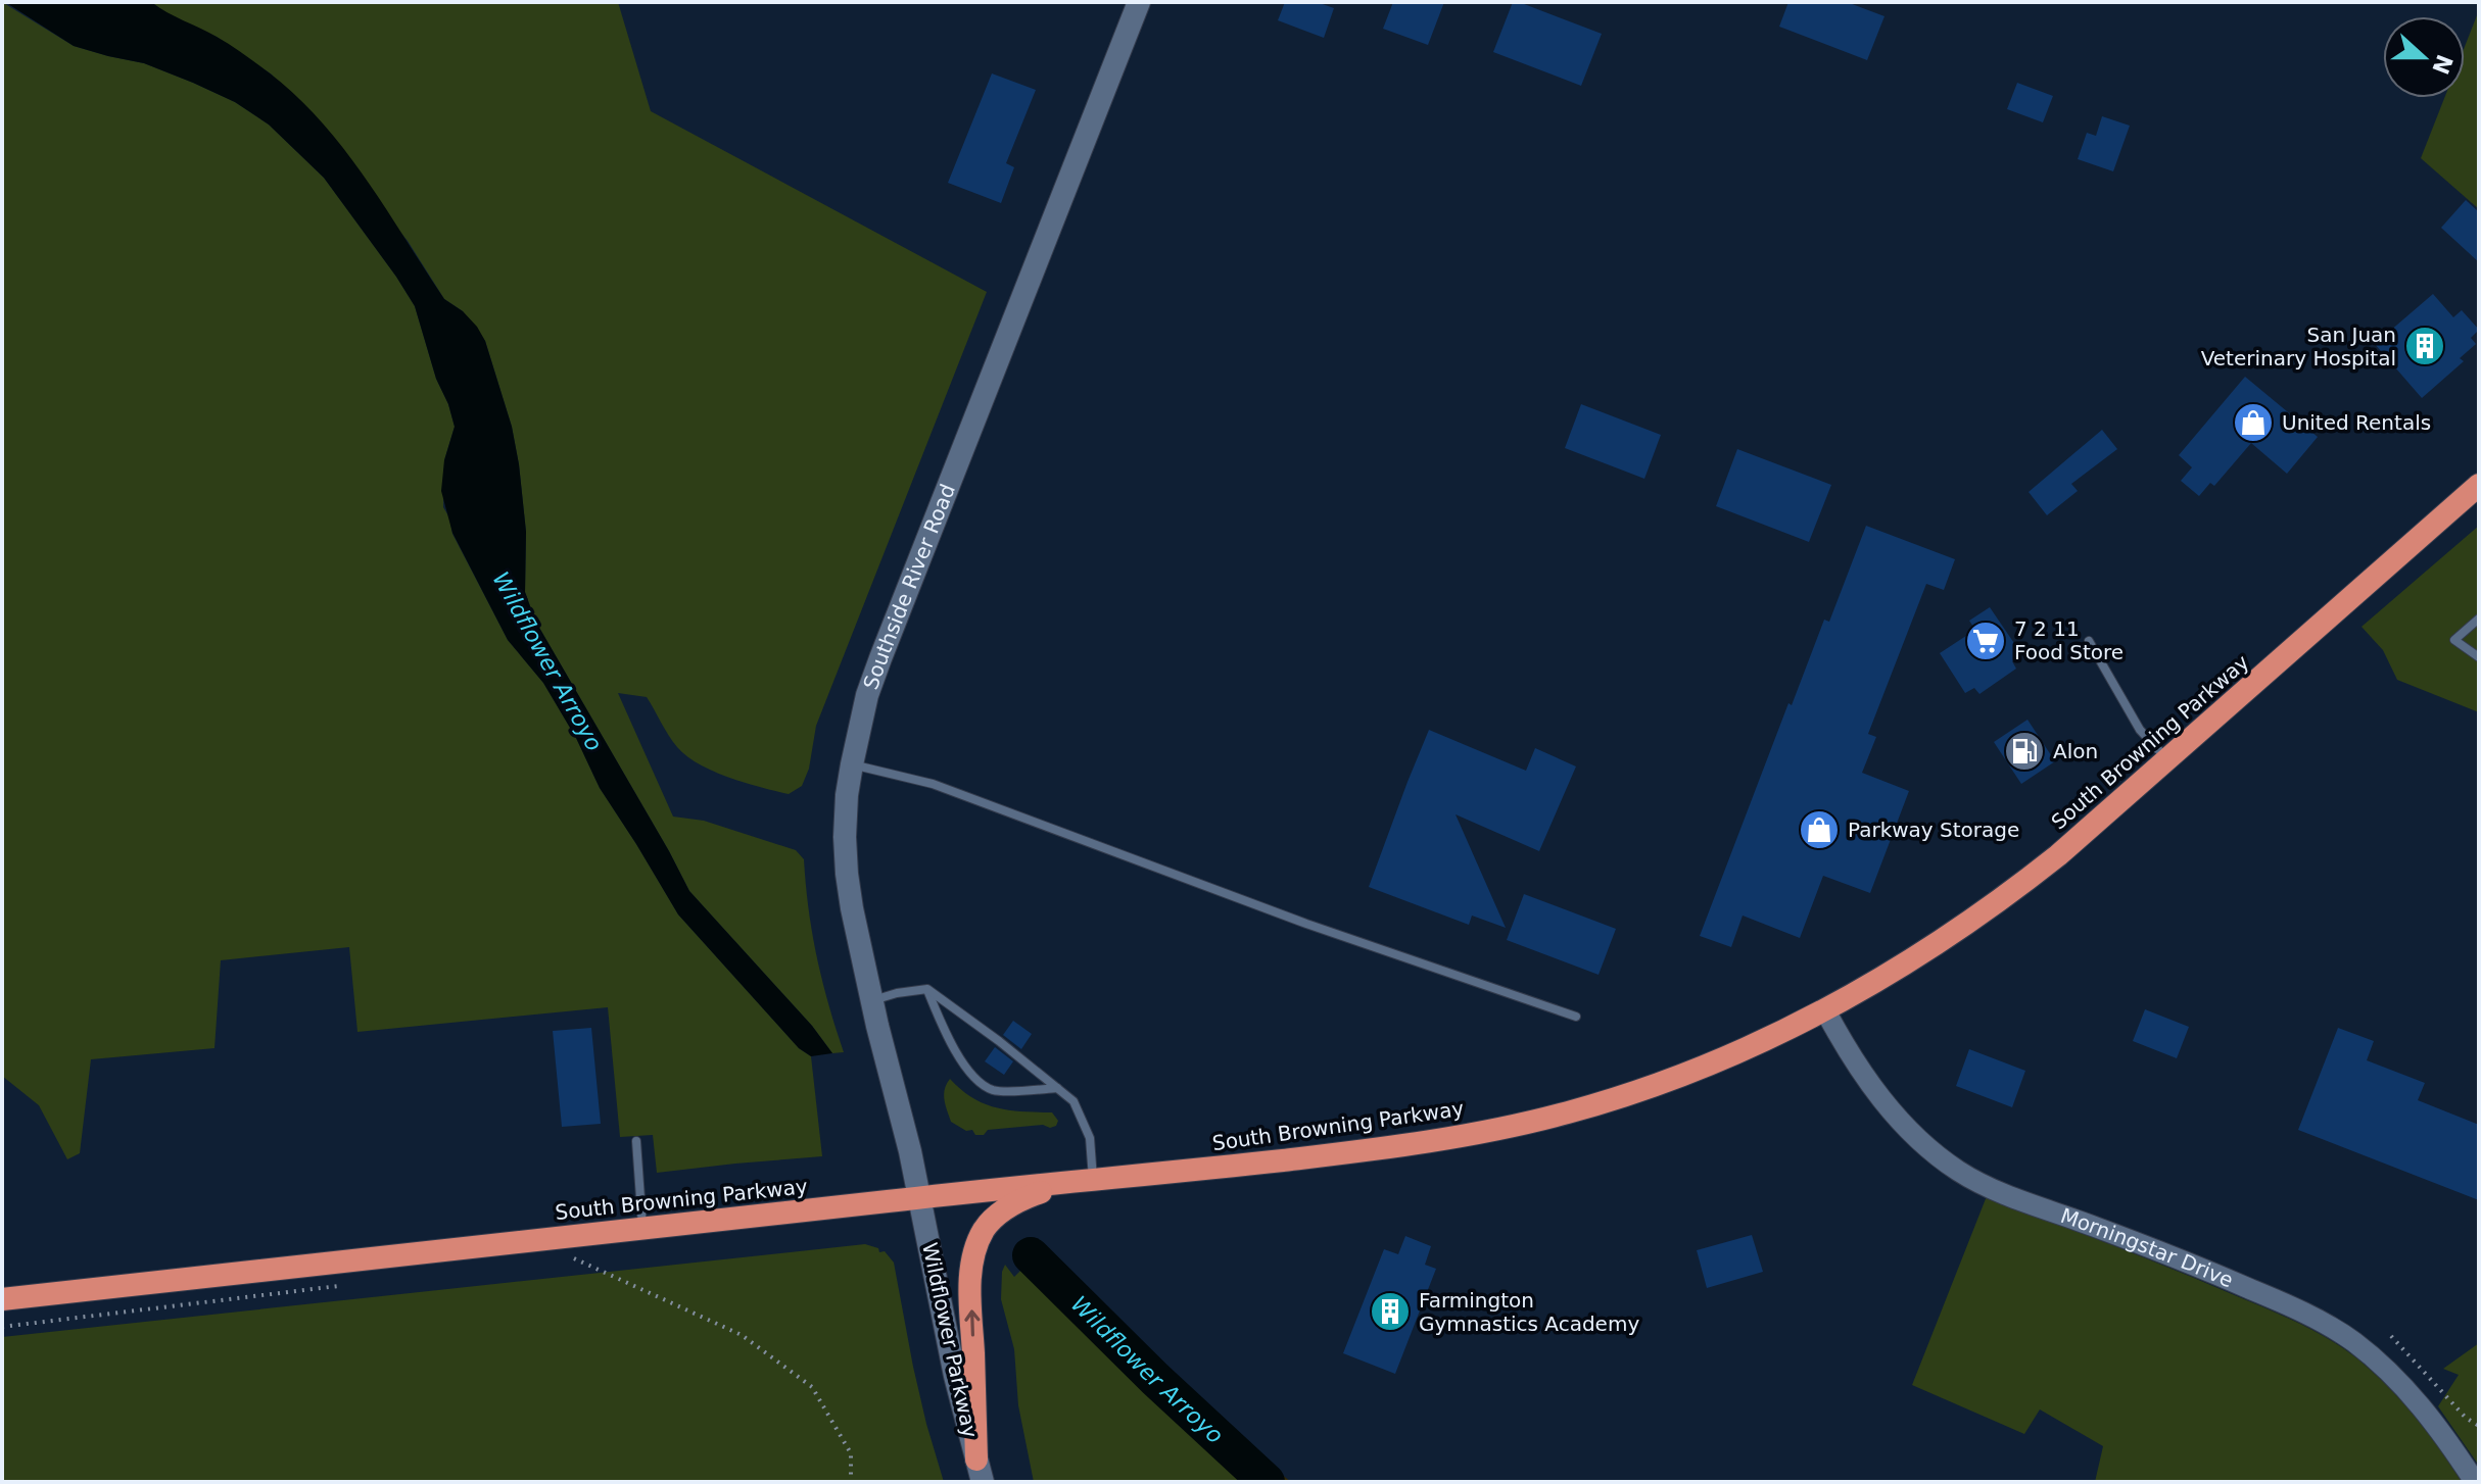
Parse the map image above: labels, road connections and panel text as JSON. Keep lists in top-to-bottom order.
{
  "streets": {
    "highway": ["South Browning Parkway"],
    "main road": ["Southside River Road", "Wildflower Parkway"],
    "street": ["Morningstar Drive"]
  },
  "crossings": [
    ["Southside River Road", "South Browning Parkway"],
    ["Southside River Road", "Wildflower Parkway"],
    ["South Browning Parkway", "Morningstar Drive"],
    ["South Browning Parkway", "Wildflower Parkway"]
  ],
  "water": ["Wildflower Arroyo"],
  "places": {
    "building": ["San Juan Veterinary Hospital", "Farmington Gymnastics Academy"],
    "shop": ["United Rentals", "Parkway Storage"],
    "supermarket": ["7 2 11 Food Store"],
    "fuel station": ["Alon"]
  },
  "north": "right"
}
